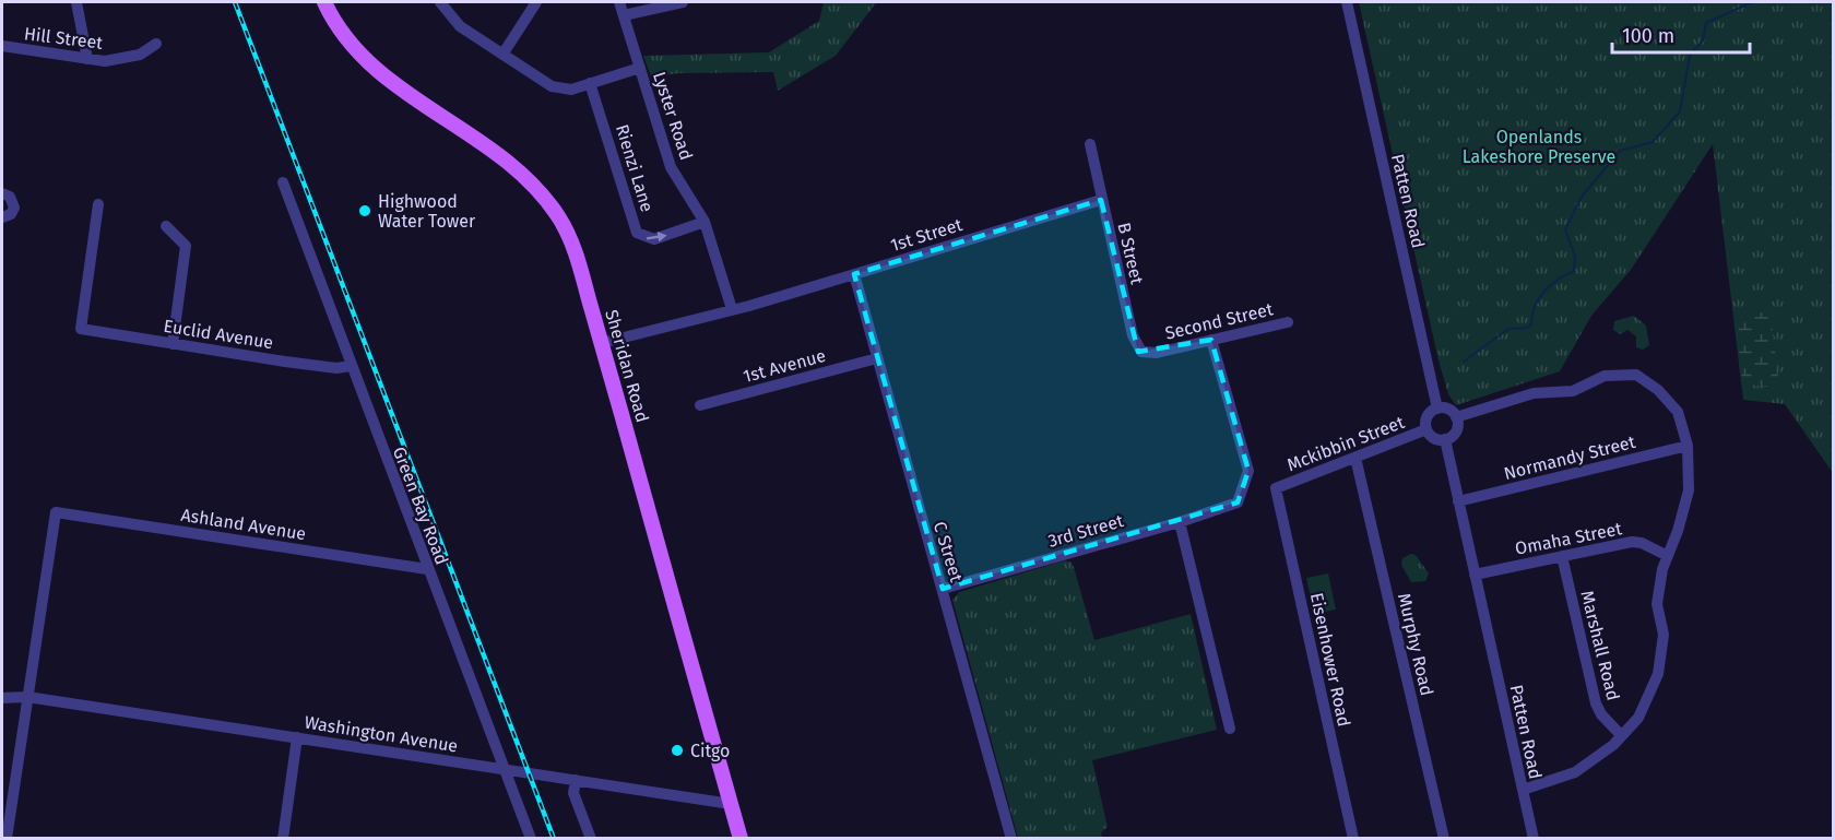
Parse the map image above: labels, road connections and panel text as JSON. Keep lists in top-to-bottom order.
{
  "streets": {
    "main road": ["Sheridan Road"],
    "street": [
      "Hill Street",
      "Lyster Road",
      "Rienzi Lane",
      "Patten Road",
      "1st Street",
      "B Street",
      "Second Street",
      "Euclid Avenue",
      "1st Avenue",
      "Mckibbin Street",
      "Normandy Street",
      "Green Bay Road",
      "Ashland Avenue",
      "3rd Street",
      "Omaha Street",
      "C Street",
      "Murphy Road",
      "Marshall Road",
      "Eisenhower Road",
      "Washington Avenue"
    ]
  },
  "crossings": [
    ["Lyster Road", "Rienzi Lane"],
    ["Lyster Road", "1st Street"],
    ["Patten Road", "Mckibbin Street"],
    ["Patten Road", "Normandy Street"],
    ["Patten Road", "Omaha Street"],
    ["1st Street", "B Street"],
    ["1st Street", "Sheridan Road"],
    ["1st Street", "C Street"],
    ["B Street", "Second Street"],
    ["Second Street", "3rd Street"],
    ["Euclid Avenue", "Green Bay Road"],
    ["Sheridan Road", "Washington Avenue"],
    ["1st Avenue", "C Street"],
    ["Mckibbin Street", "Murphy Road"],
    ["Mckibbin Street", "Eisenhower Road"],
    ["Green Bay Road", "Ashland Avenue"],
    ["Green Bay Road", "Washington Avenue"],
    ["Ashland Avenue", "Washington Avenue"],
    ["3rd Street", "C Street"],
    ["Omaha Street", "Marshall Road"]
  ],
  "parks": ["Openlands Lakeshore Preserve"],
  "places": ["Highwood Water Tower", "Citgo"],
  "scale_bar": "100 m"
}
